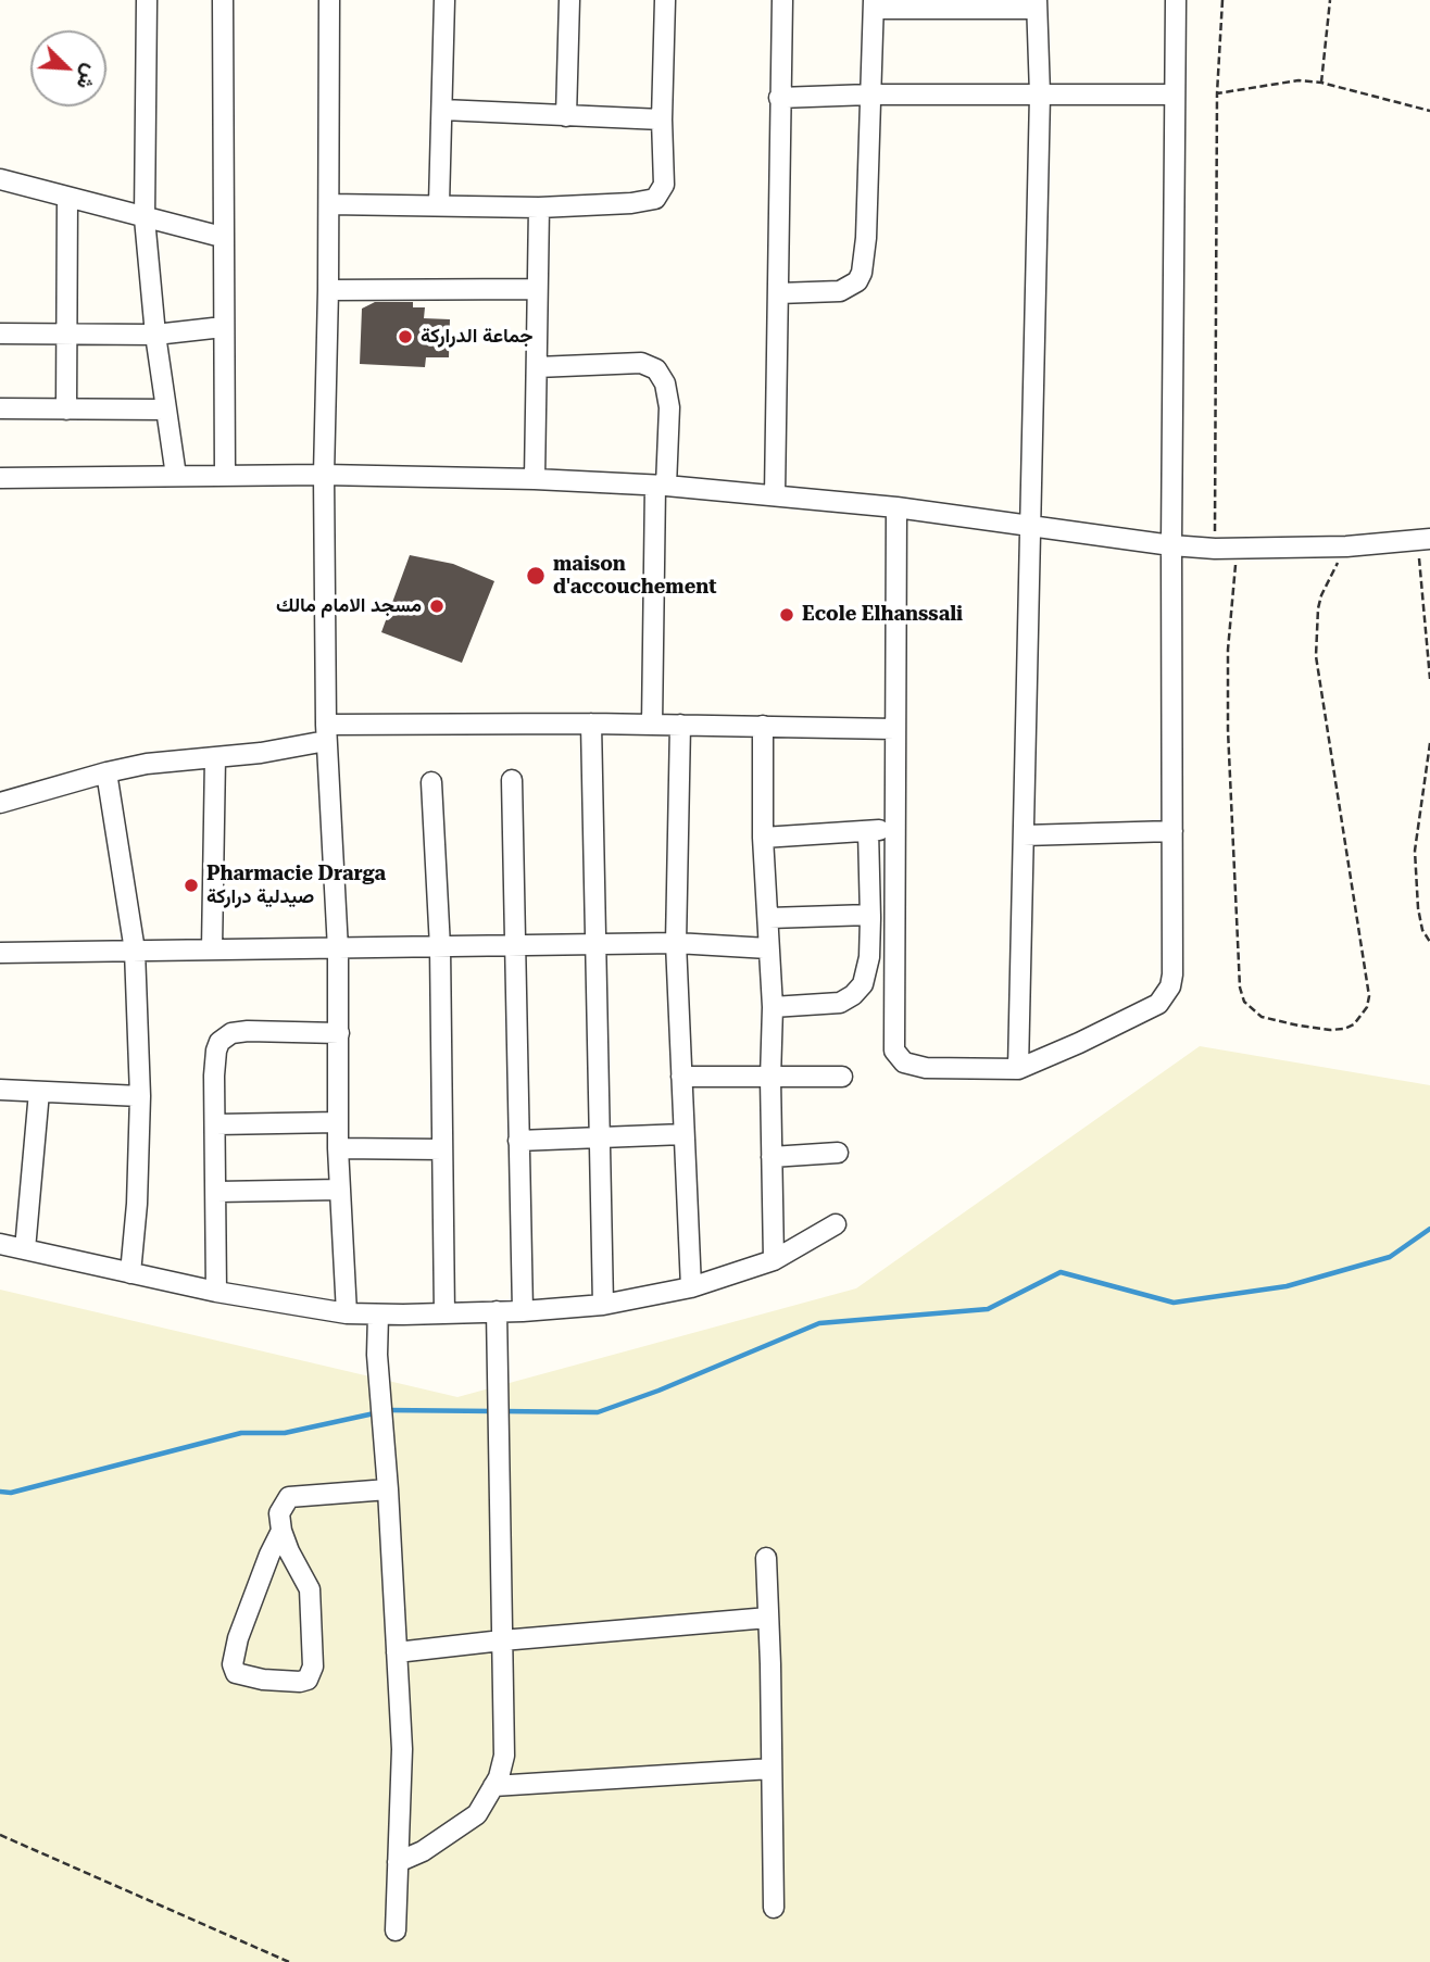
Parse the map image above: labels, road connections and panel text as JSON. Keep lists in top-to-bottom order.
{
  "places": [
    "جماعة الدراركة",
    "maison d'accouchement",
    "مسجد الامام مالك",
    "Ecole Elhanssali",
    "Pharmacie Drarga صيدلية دراركة"
  ],
  "north": "bottom right"
}
